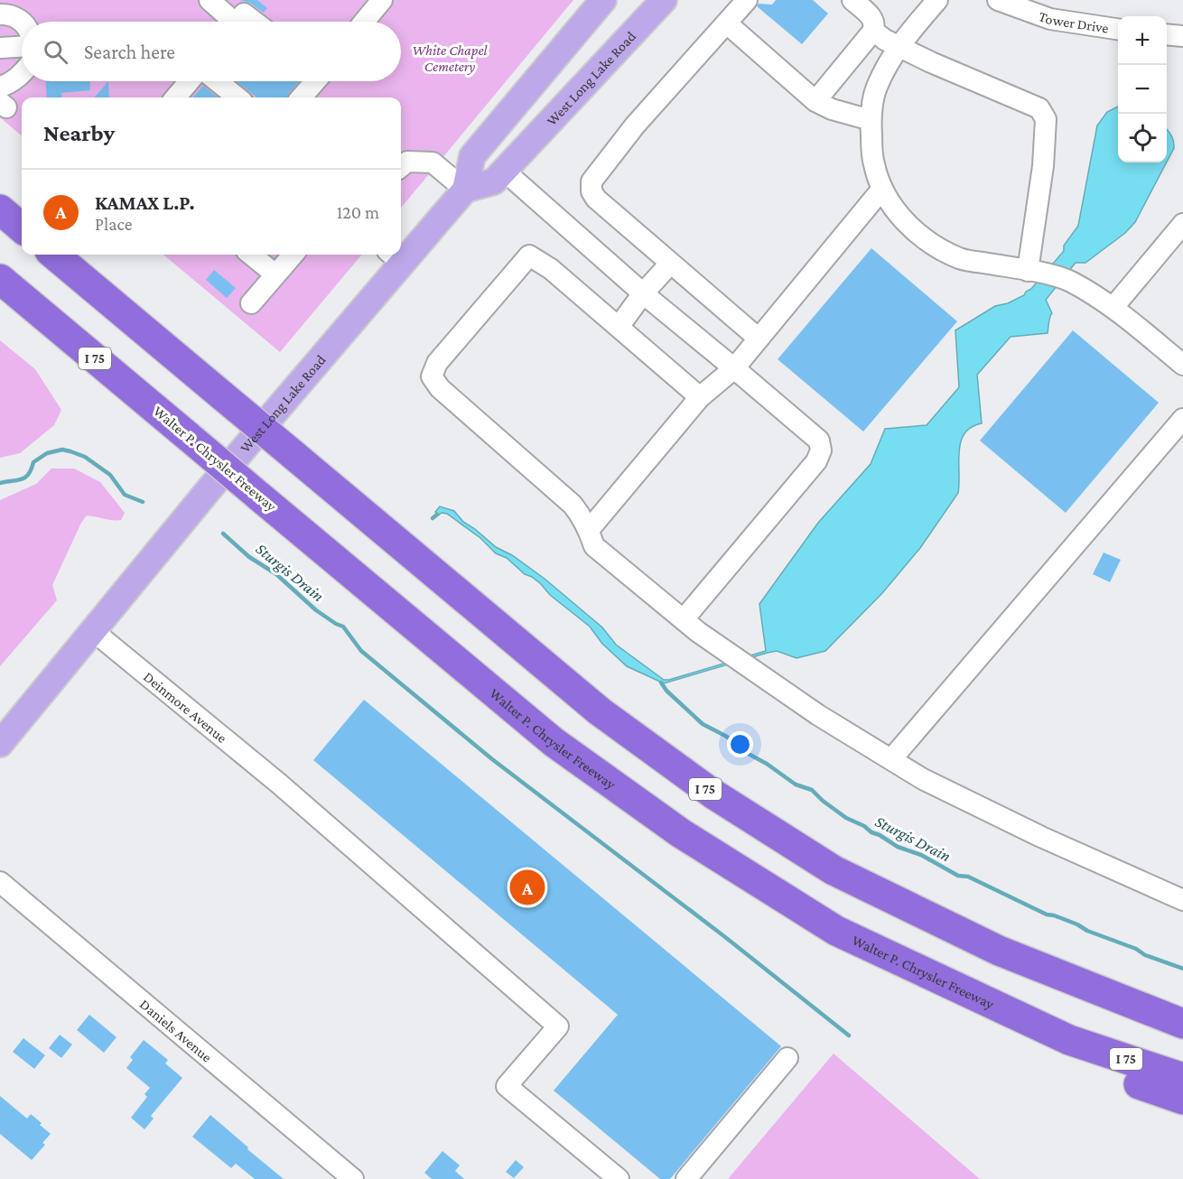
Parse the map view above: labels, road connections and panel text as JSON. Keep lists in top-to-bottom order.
{
  "streets": {
    "highway": ["I 75", "Walter P. Chrysler Freeway"],
    "main road": ["West Long Lake Road"],
    "street": ["Tower Drive", "Deinmore Avenue", "Daniels Avenue"]
  },
  "crossings": [
    ["West Long Lake Road", "Deinmore Avenue"]
  ],
  "water": ["Sturgis Drain"],
  "parks": ["White Chapel Cemetery"],
  "page": {
    "map_buttons": ["+", "−"],
    "search": "Search here",
    "heading": "Nearby",
    "list": [
      {
        "mark": "A",
        "name": "KAMAX L.P.",
        "note": "Place",
        "value": "120 m"
      }
    ],
    "pins": "A"
  }
}
